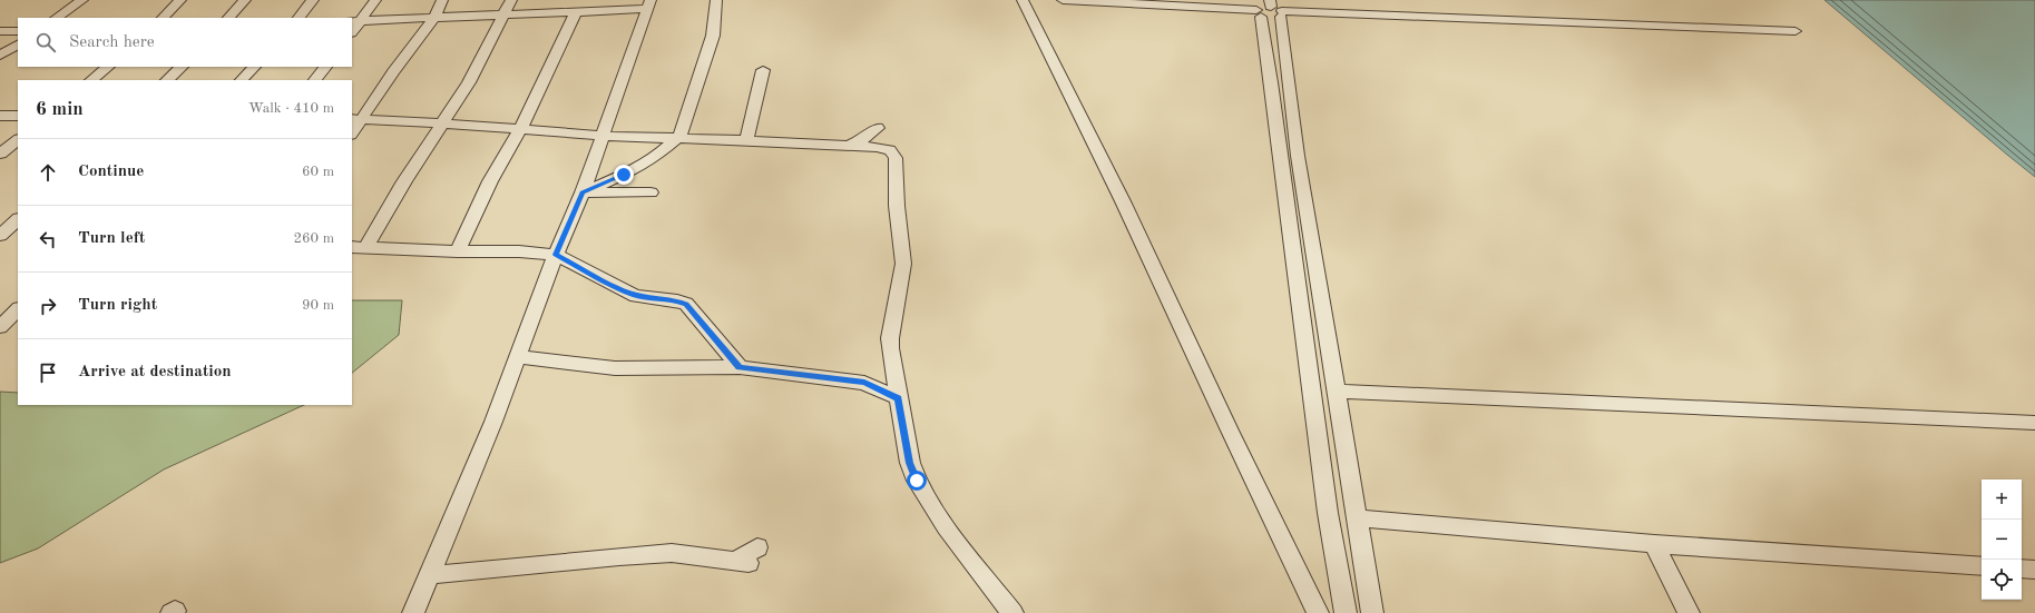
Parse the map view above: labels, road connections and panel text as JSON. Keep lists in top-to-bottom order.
{
  "page": {
    "search": "Search here",
    "heading": ["6 min", "Walk · 410 m"],
    "list": [
      ["Continue", "60 m"],
      ["Turn left", "260 m"],
      ["Turn right", "90 m"],
      "Arrive at destination"
    ],
    "map_buttons": ["+", "−"]
  }
}
